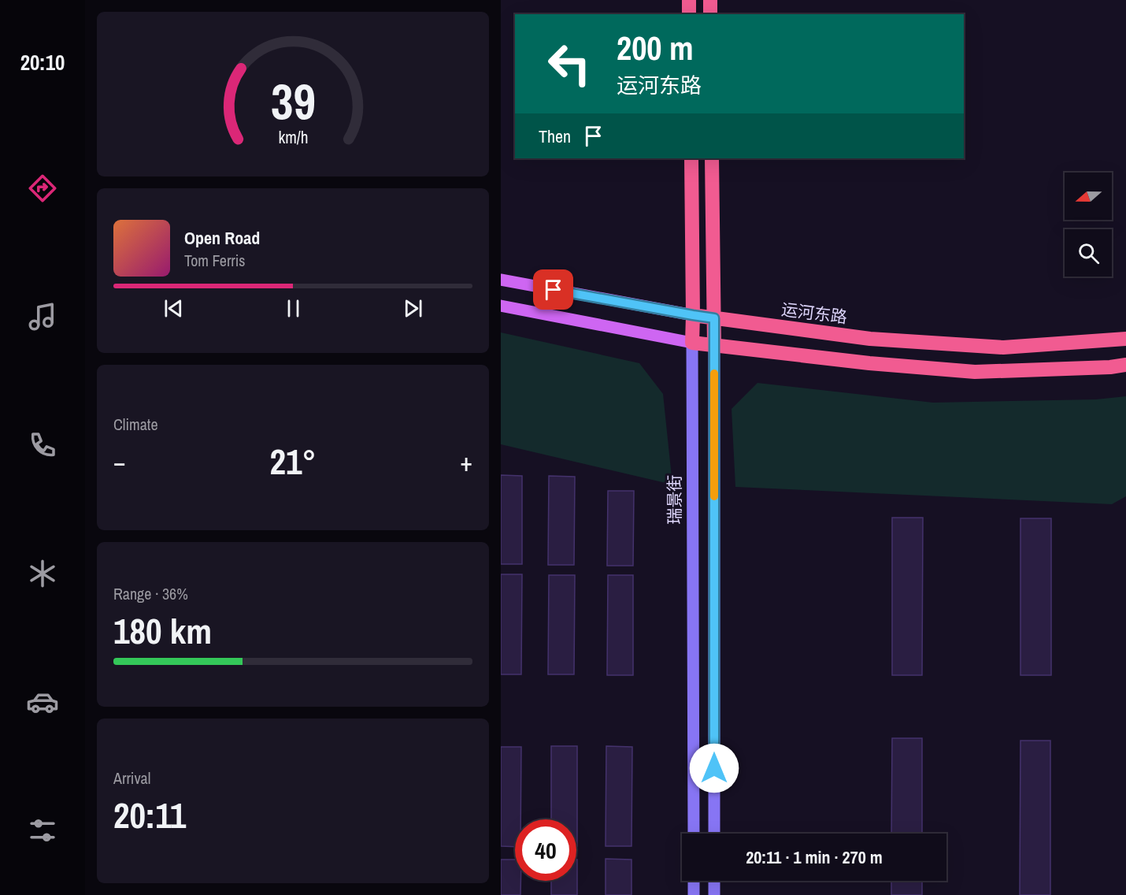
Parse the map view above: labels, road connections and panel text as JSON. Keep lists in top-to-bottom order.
{
  "streets": {
    "highway": ["运河东路", "瑞景街"]
  },
  "crossings": [
    ["运河东路", "瑞景街"]
  ],
  "north": "left",
  "page": {
    "tabs": "20:10",
    "turn": ["200 m", "运河东路"],
    "then": "Then",
    "song": ["Open Road", "Tom Ferris"],
    "tile": [
      "Climate",
      ["Range · 36%", "180 km"],
      ["Arrival", "20:11"]
    ],
    "heat": ["−", "21°", "+"],
    "limit": "40",
    "trip": "20:11 · 1 min · 270 m",
    "gauge": ["39", "km/h"]
  }
}
